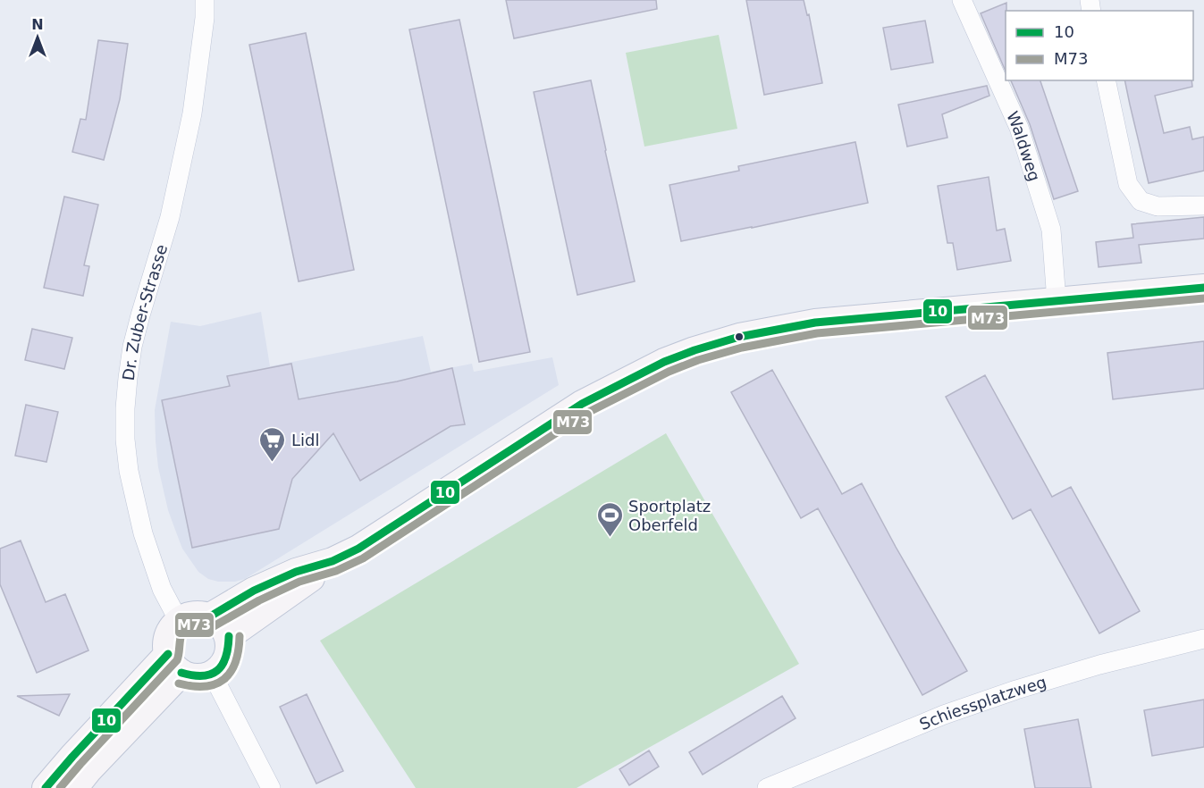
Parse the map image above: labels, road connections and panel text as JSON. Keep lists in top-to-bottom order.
{
  "streets": {
    "street": ["Waldweg", "Dr. Zuber-Strasse", "Schiessplatzweg"]
  },
  "places": {
    "supermarket": ["Lidl"],
    "sports": ["Sportplatz Oberfeld"]
  },
  "lines": ["transit line 10", "transit line M73"],
  "legend": ["10", "M73"],
  "north": "top"
}
